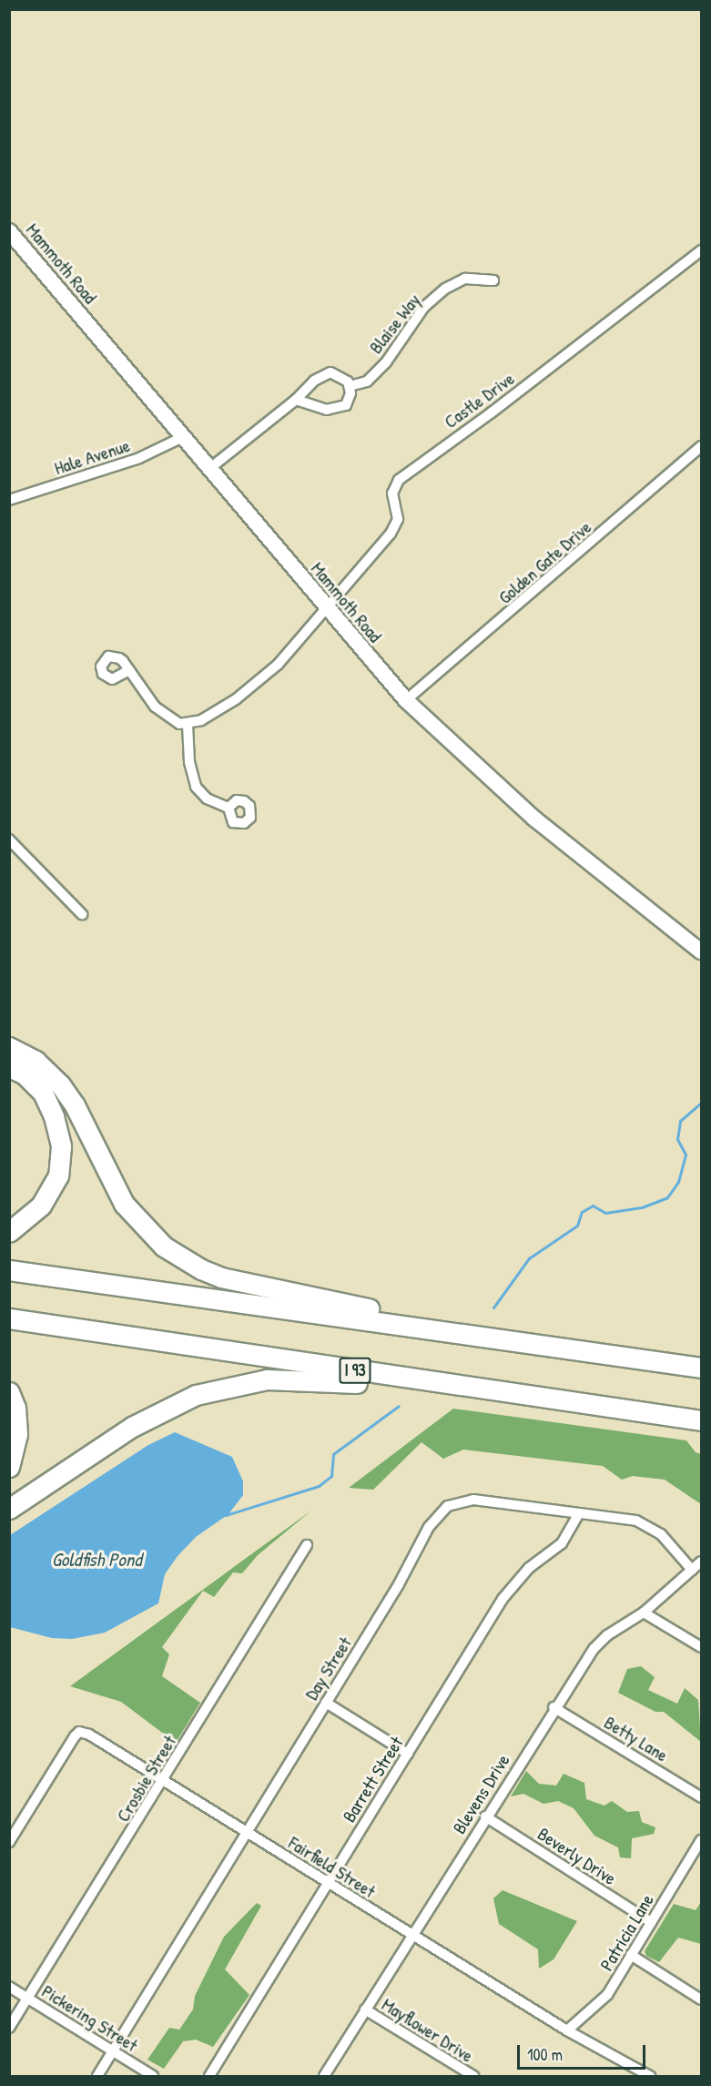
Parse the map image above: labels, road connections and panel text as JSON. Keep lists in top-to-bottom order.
{
  "streets": {
    "highway": ["I 93"],
    "main road": ["Mammoth Road"],
    "street": [
      "Blaise Way",
      "Castle Drive",
      "Hale Avenue",
      "Golden Gate Drive",
      "Day Street",
      "Betty Lane",
      "Crosbie Street",
      "Barrett Street",
      "Blevens Drive",
      "Beverly Drive",
      "Fairfield Street",
      "Patricia Lane",
      "Pickering Street",
      "Mayflower Drive"
    ]
  },
  "crossings": [
    ["Mammoth Road", "Castle Drive"],
    ["Mammoth Road", "Hale Avenue"],
    ["Mammoth Road", "Golden Gate Drive"],
    ["Day Street", "Barrett Street"],
    ["Day Street", "Blevens Drive"],
    ["Day Street", "Fairfield Street"],
    ["Day Street", "Pickering Street"],
    ["Betty Lane", "Blevens Drive"],
    ["Crosbie Street", "Fairfield Street"],
    ["Crosbie Street", "Pickering Street"],
    ["Barrett Street", "Fairfield Street"],
    ["Blevens Drive", "Beverly Drive"],
    ["Blevens Drive", "Fairfield Street"],
    ["Blevens Drive", "Mayflower Drive"],
    ["Beverly Drive", "Patricia Lane"],
    ["Fairfield Street", "Patricia Lane"]
  ],
  "water": ["Goldfish Pond"],
  "scale_bar": "100 m"
}
